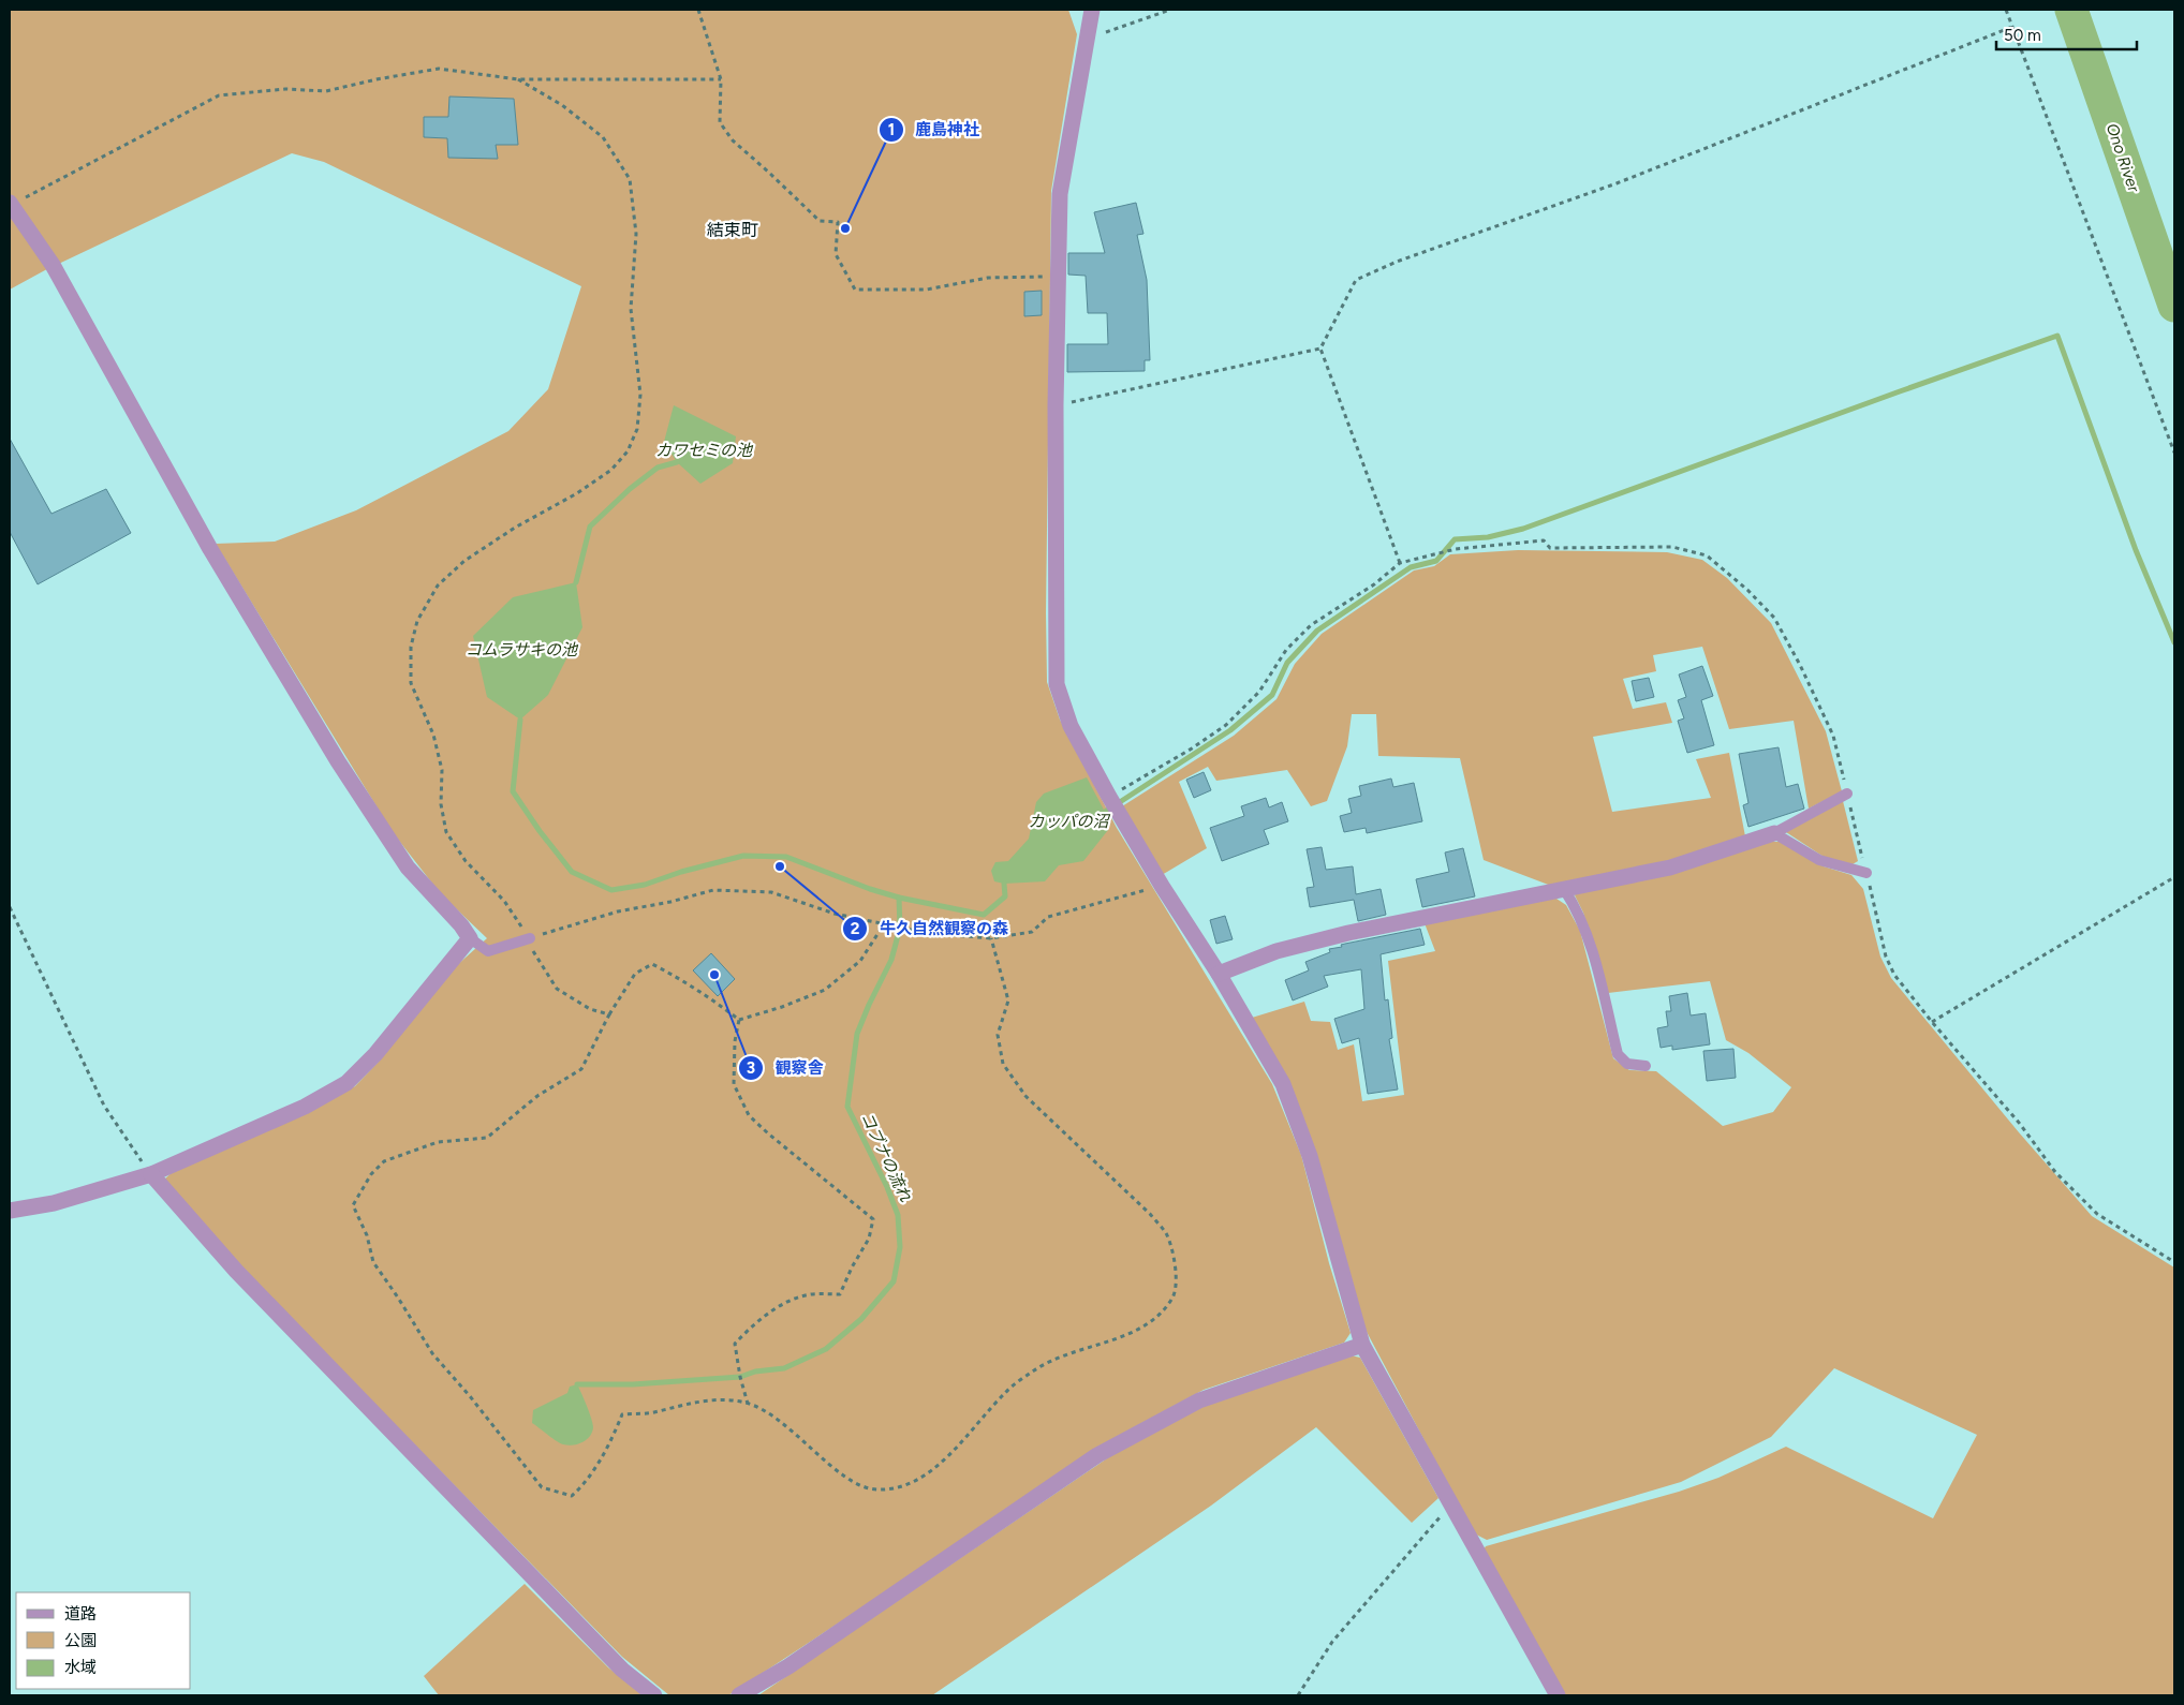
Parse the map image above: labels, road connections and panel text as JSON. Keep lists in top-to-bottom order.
{
  "districts": ["結束町"],
  "water": [
    "Ono River",
    "カワセミの池",
    "コムラサキの池",
    "カッパの沼",
    "コブナの流れ"
  ],
  "places": ["鹿島神社", "牛久自然観察の森", "観察舎"],
  "legend": ["道路", "公園", "水域"],
  "scale_bar": "50 m"
}
